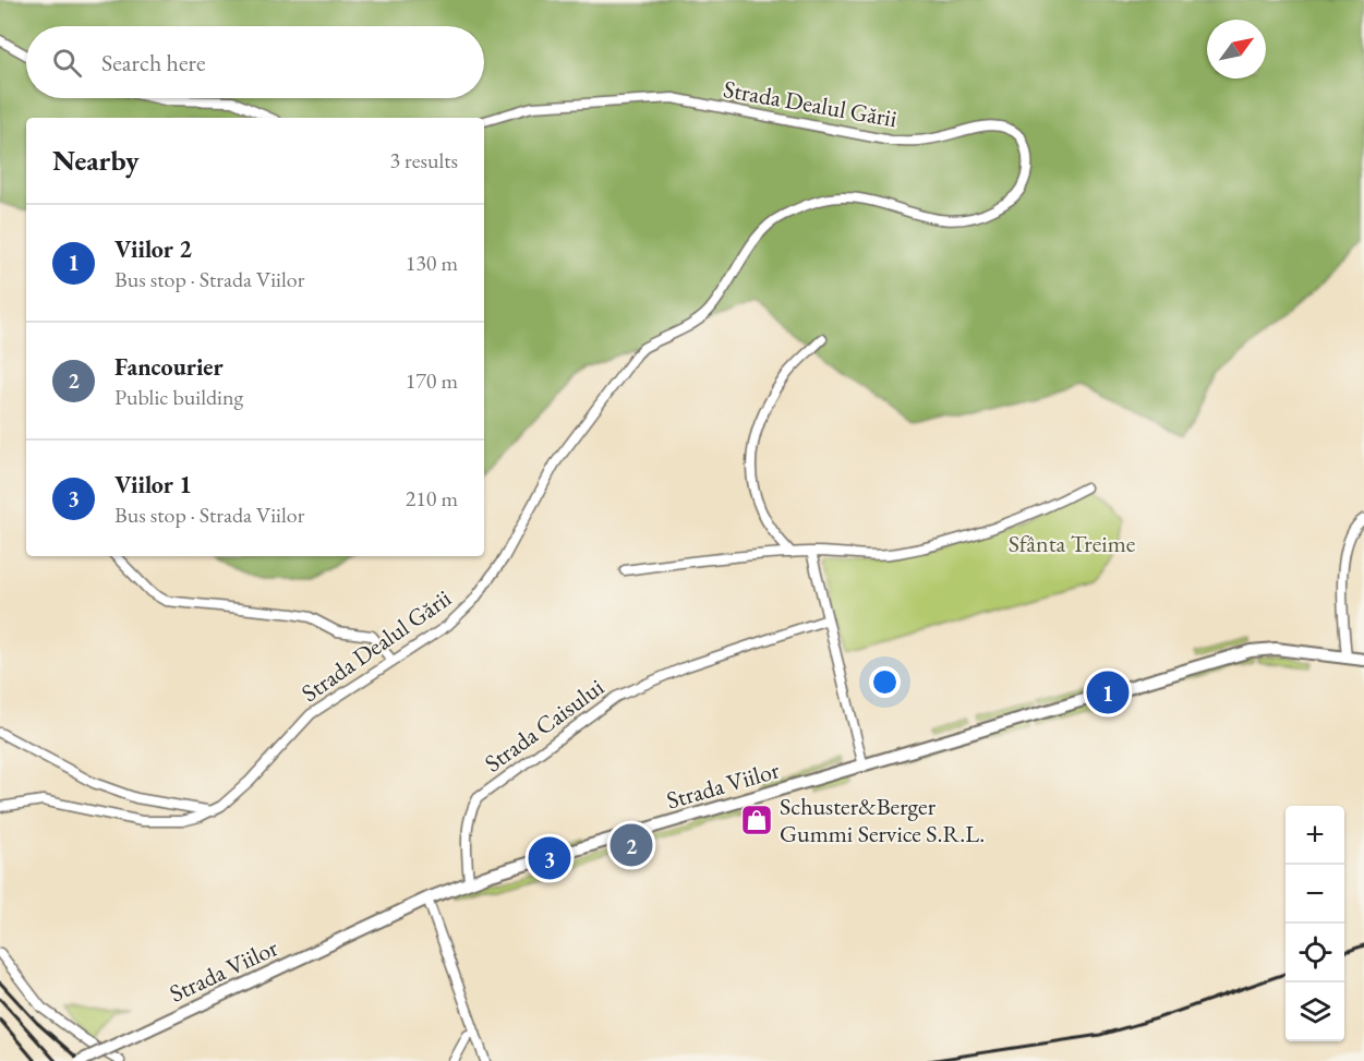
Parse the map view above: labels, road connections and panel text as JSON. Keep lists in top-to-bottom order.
{
  "streets": {
    "street": ["Strada Dealul Gării", "Strada Caisului", "Strada Viilor"]
  },
  "crossings": [
    ["Strada Caisului", "Strada Viilor"]
  ],
  "parks": ["Sfânta Treime"],
  "places": {
    "shop": ["Schuster&Berger Gummi Service S.R.L."]
  },
  "north": "top right",
  "page": {
    "search": "Search here",
    "heading": ["Nearby", "3 results"],
    "list": [
      {
        "mark": "1",
        "name": "Viilor 2",
        "note": "Bus stop · Strada Viilor",
        "value": "130 m"
      },
      {
        "mark": "2",
        "name": "Fancourier",
        "note": "Public building",
        "value": "170 m"
      },
      {
        "mark": "3",
        "name": "Viilor 1",
        "note": "Bus stop · Strada Viilor",
        "value": "210 m"
      }
    ],
    "pins": ["1", "2", "3"],
    "map_buttons": ["+", "−"]
  }
}
